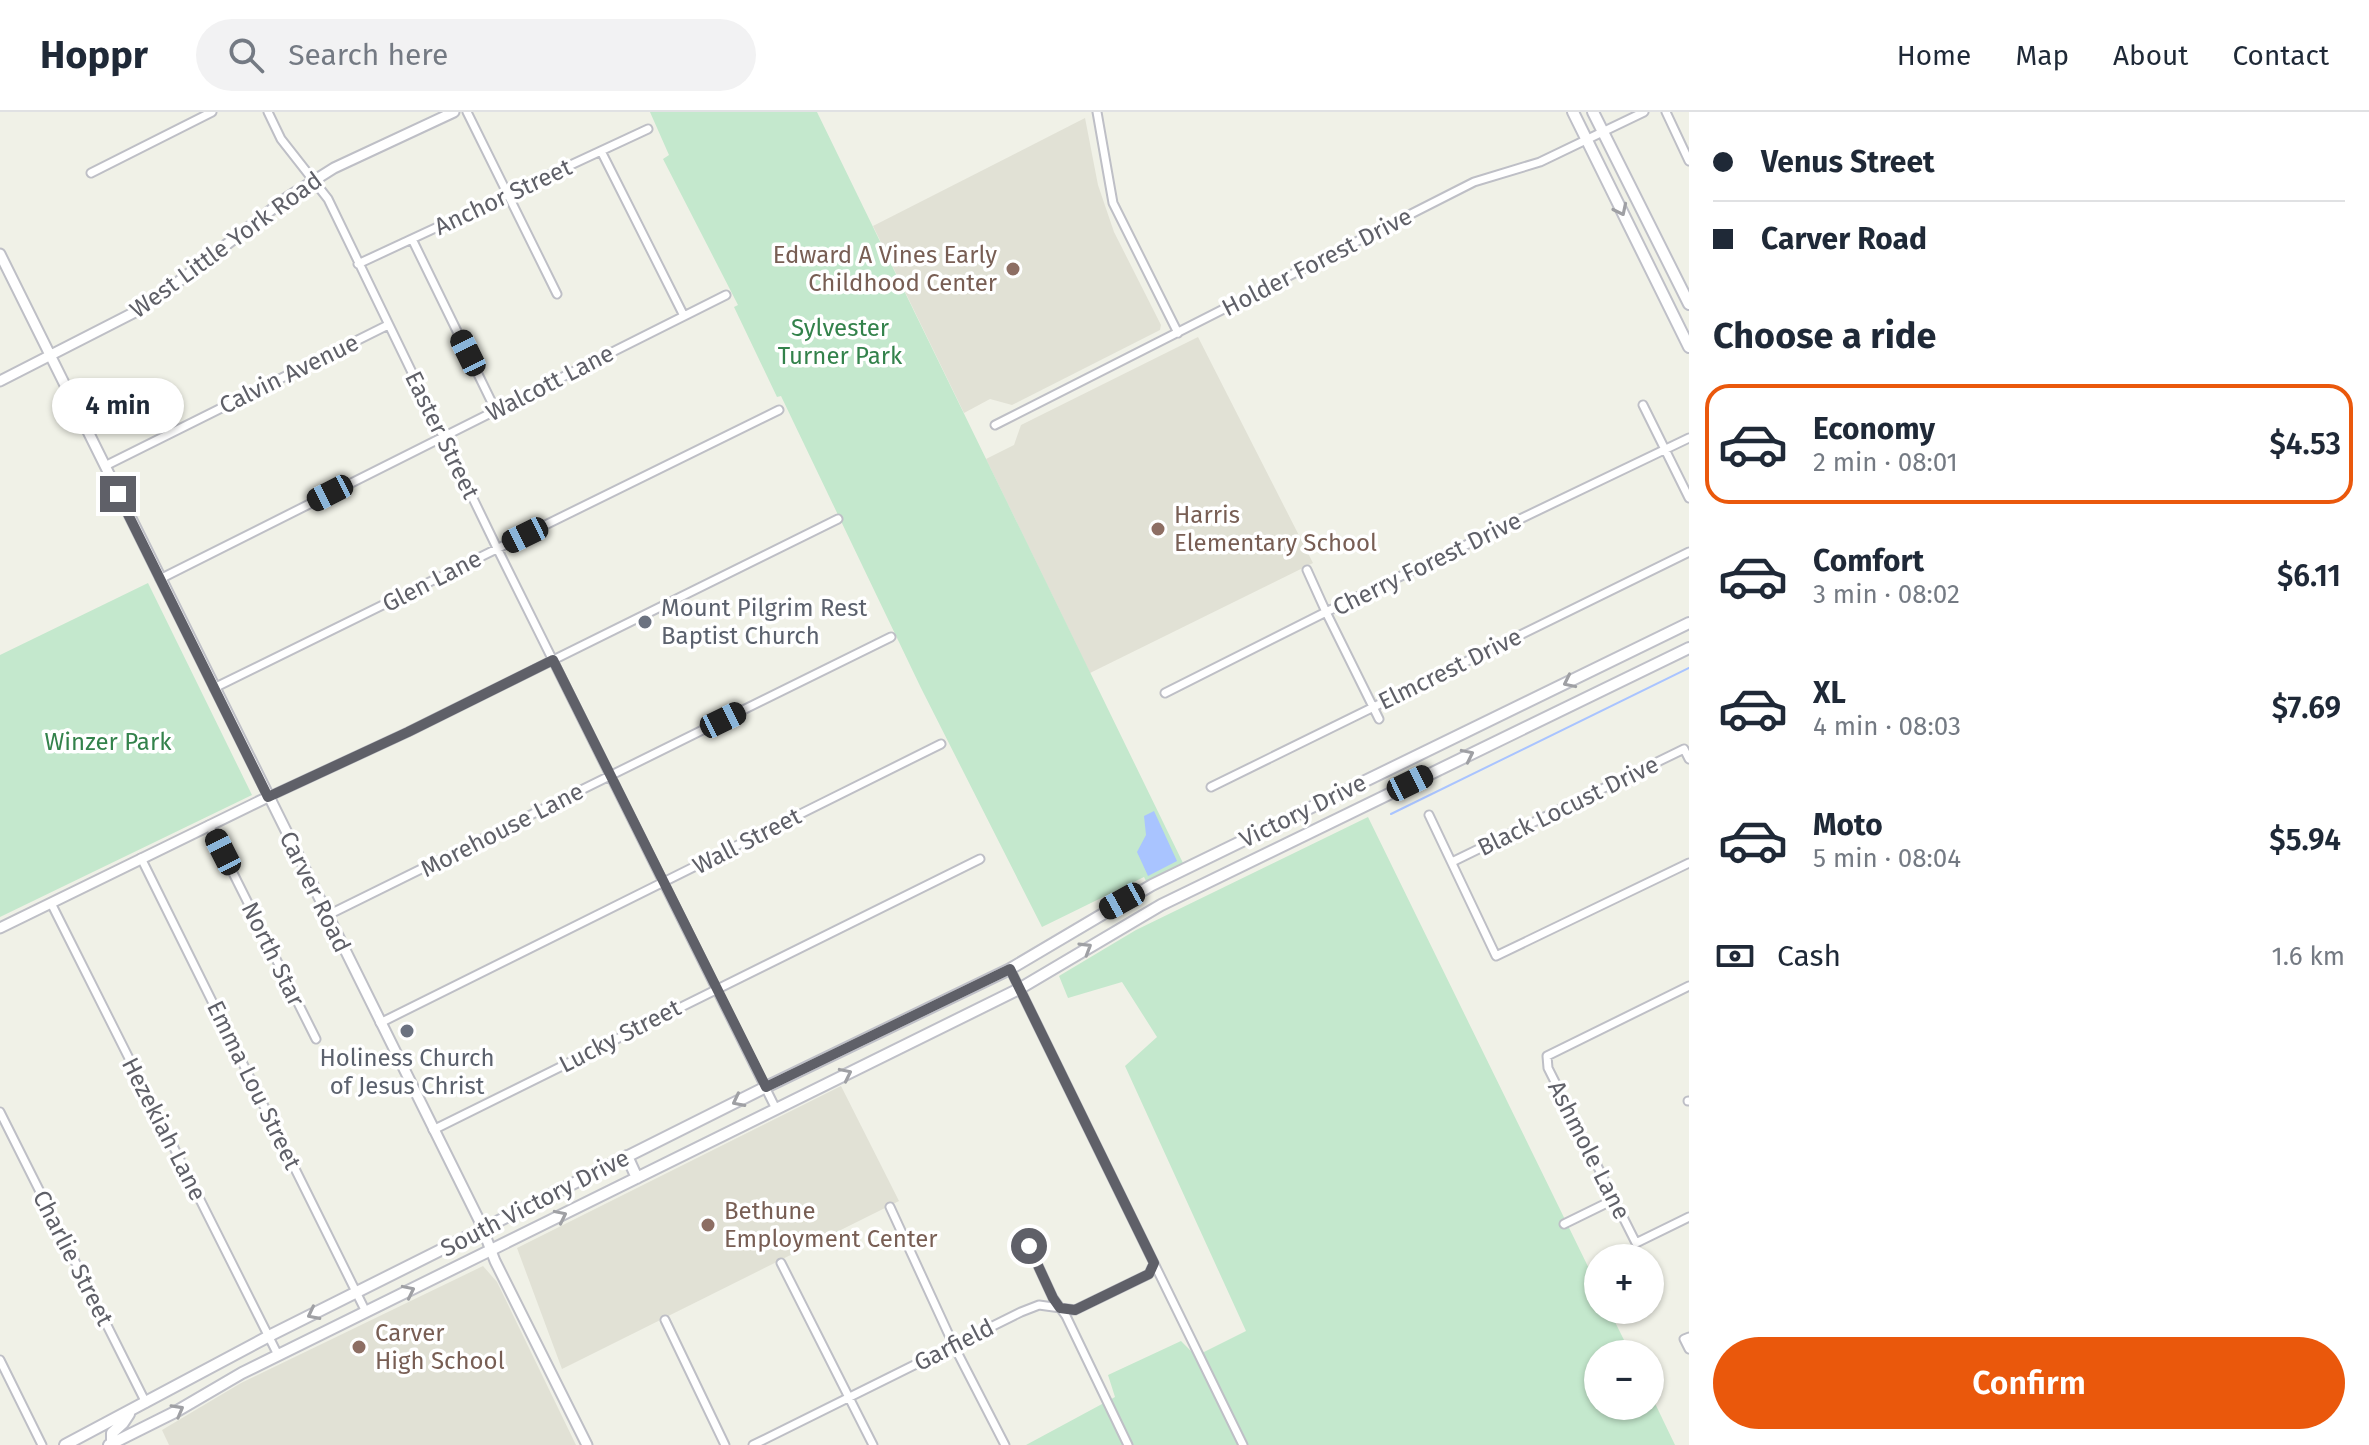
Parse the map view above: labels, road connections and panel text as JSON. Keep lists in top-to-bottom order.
{
  "streets": {
    "main road": ["Victory Drive", "South Victory Drive"],
    "street": [
      "Anchor Street",
      "West Little York Road",
      "Holder Forest Drive",
      "Calvin Avenue",
      "Walcott Lane",
      "Easter Street",
      "Cherry Forest Drive",
      "Glen Lane",
      "Elmcrest Drive",
      "Black Locust Drive",
      "Morehouse Lane",
      "Wall Street",
      "Carver Road",
      "North Star",
      "Lucky Street",
      "Emma Lou Street",
      "Hezekiah Lane",
      "Ashmole Lane",
      "Charlie Street",
      "Garfield"
    ]
  },
  "crossings": [
    ["Anchor Street", "Easter Street"],
    ["West Little York Road", "Easter Street"],
    ["West Little York Road", "Carver Road"],
    ["Calvin Avenue", "Easter Street"],
    ["Calvin Avenue", "Carver Road"],
    ["Walcott Lane", "Easter Street"],
    ["Walcott Lane", "Carver Road"],
    ["Easter Street", "Glen Lane"],
    ["Easter Street", "Morehouse Lane"],
    ["Easter Street", "Wall Street"],
    ["Easter Street", "Lucky Street"],
    ["Easter Street", "South Victory Drive"],
    ["Glen Lane", "Carver Road"],
    ["Victory Drive", "South Victory Drive"],
    ["Morehouse Lane", "Carver Road"],
    ["Wall Street", "Carver Road"],
    ["Carver Road", "Lucky Street"],
    ["Carver Road", "South Victory Drive"],
    ["Emma Lou Street", "South Victory Drive"],
    ["Hezekiah Lane", "South Victory Drive"],
    ["South Victory Drive", "Charlie Street"]
  ],
  "parks": ["Sylvester Turner Park", "Winzer Park"],
  "places": [
    "Edward A Vines Early Childhood Center",
    "Harris Elementary School",
    "Mount Pilgrim Rest Baptist Church",
    "Holiness Church of Jesus Christ",
    "Bethune Employment Center",
    "Carver High School"
  ],
  "page": {
    "header": "Hoppr",
    "search": "Search here",
    "nav": [
      "Home",
      "Map",
      "About",
      "Contact"
    ],
    "banner": ["Venus Street", "Carver Road"],
    "heading": "Choose a ride",
    "bubble": "4 min",
    "list": [
      {
        "name": "Economy",
        "note": "2 min · 08:01",
        "value": "$4.53"
      },
      {
        "name": "Comfort",
        "note": "3 min · 08:02",
        "value": "$6.11"
      },
      {
        "name": "XL",
        "note": "4 min · 08:03",
        "value": "$7.69"
      },
      {
        "name": "Moto",
        "note": "5 min · 08:04",
        "value": "$5.94"
      }
    ],
    "pay": ["Cash", "1.6 km"],
    "map_buttons": ["+", "−"],
    "buttons": "Confirm"
  }
}
